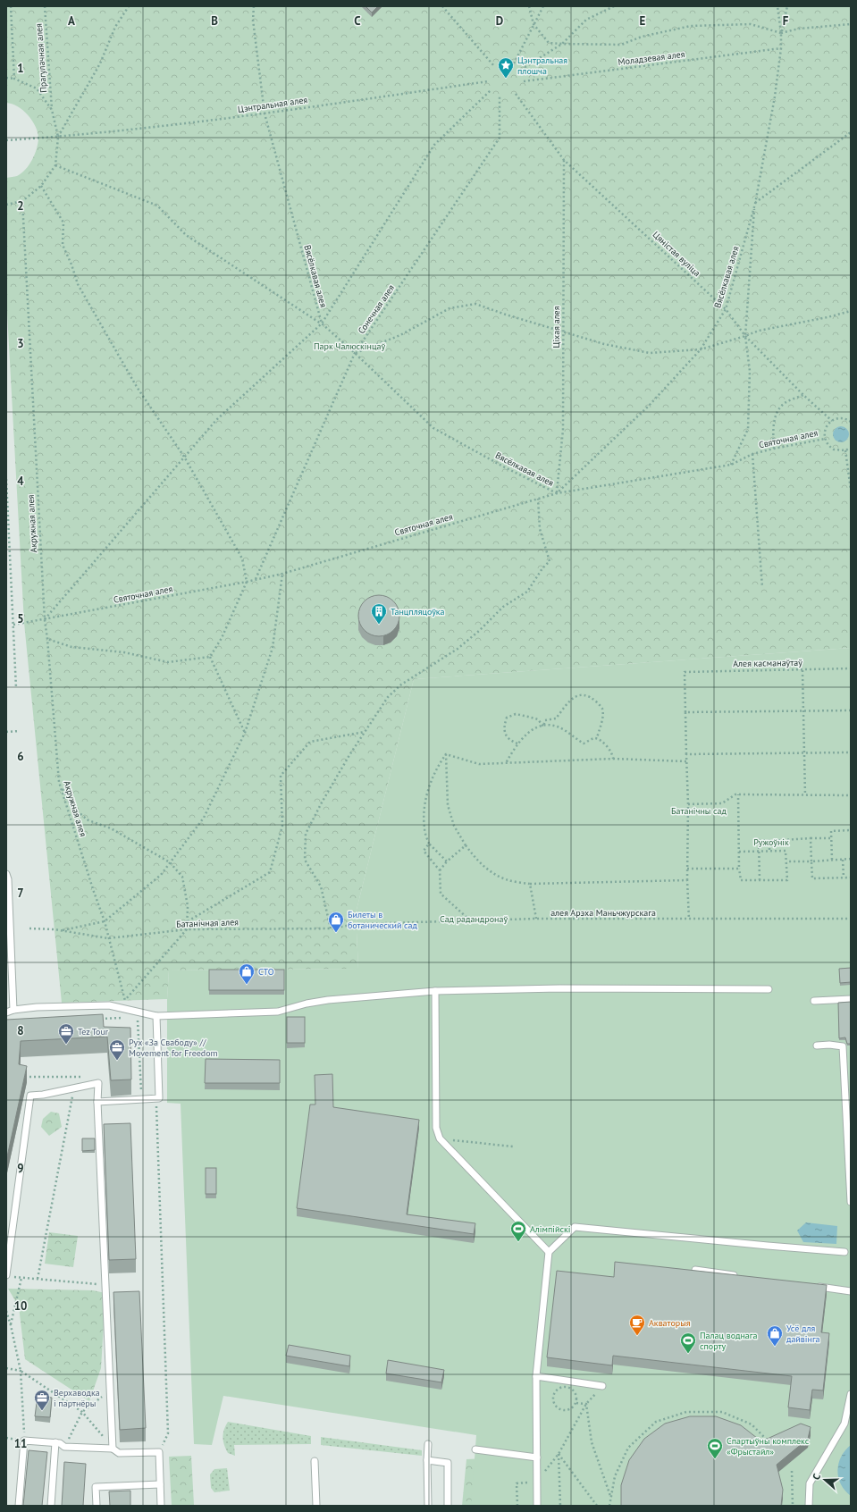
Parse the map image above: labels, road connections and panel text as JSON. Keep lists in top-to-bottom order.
{
  "streets": {
    "path": [
      "Прагулачная алея",
      "Моладзевая алея",
      "Цэнтральная алея",
      "Цяністая вуліца",
      "Вясёлкавая алея",
      "Сонечная алея",
      "Ціхая алея",
      "Святочная алея",
      "Акружная алея",
      "Алея касманаўтаў",
      "алея Арэха Маньчжурскага",
      "Батанічная алея"
    ]
  },
  "crossings": [
    ["Моладзевая алея", "Вясёлкавая алея"],
    ["Цэнтральная алея", "Вясёлкавая алея"],
    ["Цяністая вуліца", "Вясёлкавая алея"],
    ["Цяністая вуліца", "Ціхая алея"],
    ["Вясёлкавая алея", "Сонечная алея"],
    ["Вясёлкавая алея", "Ціхая алея"],
    ["Вясёлкавая алея", "Святочная алея"],
    ["Сонечная алея", "Святочная алея"],
    ["Ціхая алея", "Святочная алея"],
    ["Святочная алея", "Акружная алея"],
    ["Акружная алея", "Батанічная алея"],
    ["алея Арэха Маньчжурскага", "Батанічная алея"]
  ],
  "parks": [
    "Парк Чалюскінцаў",
    "Батанічны сад",
    "Ружоўнік",
    "Сад радандронаў"
  ],
  "places": {
    "place": ["Цэнтральная плошча"],
    "building": ["Танцпляцоўка"],
    "shop": ["Билеты в ботанический сад", "СТО", "Усё для дайвінга"],
    "office": ["Tez Tour", "Рух «За Свабоду» // Movement for Freedom", "Верхаводка і партнёры"],
    "sports": ["Алімпійскі", "Палац воднага спорту", "Спартыўны комплекс «Фрыстайл»"],
    "cafe": ["Акваторыя"]
  },
  "north": "left",
  "grid": {
    "columns": [
      "A",
      "B",
      "C",
      "D",
      "E",
      "F"
    ],
    "rows": [
      "1",
      "2",
      "3",
      "4",
      "5",
      "6",
      "7",
      "8",
      "9",
      "10",
      "11"
    ]
  }
}
